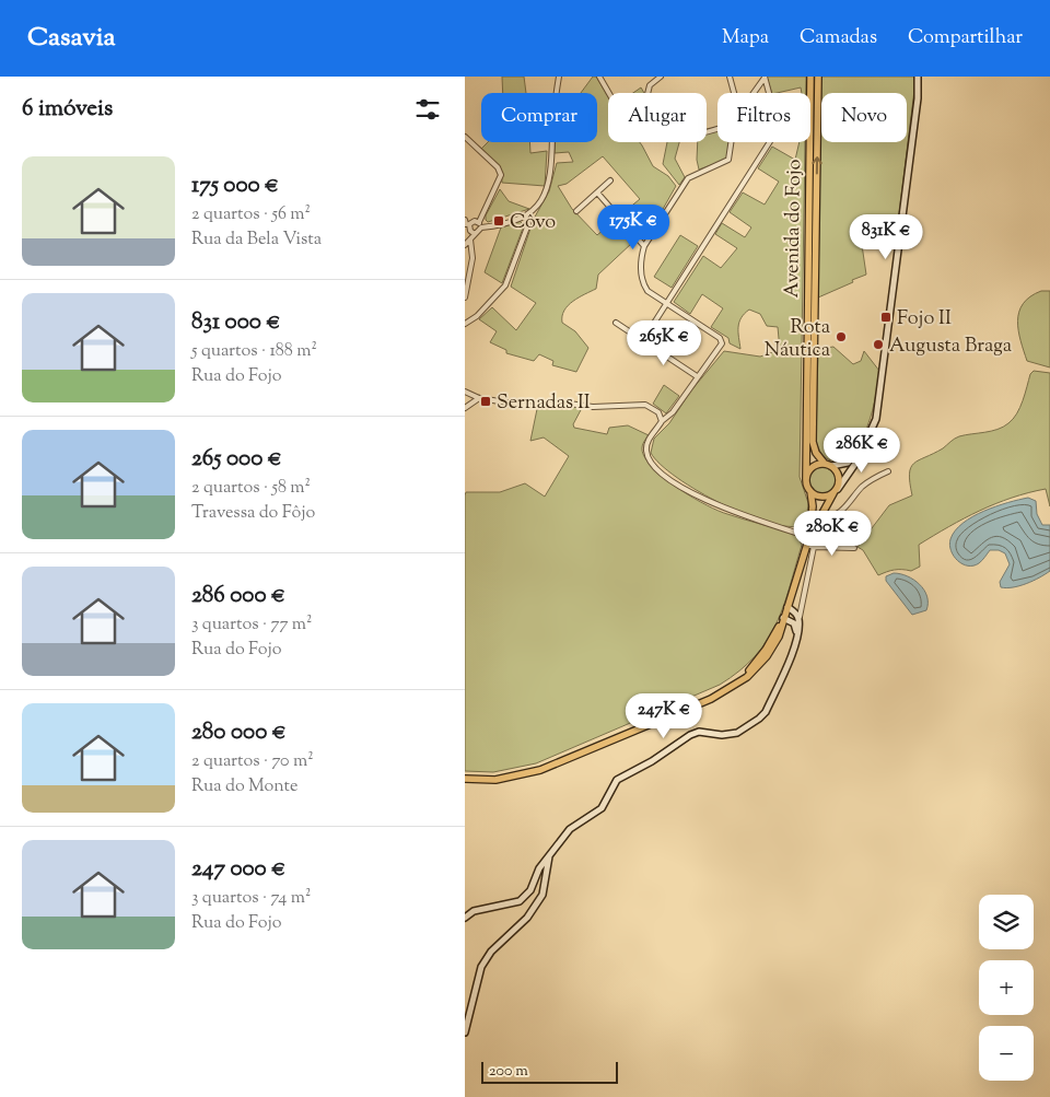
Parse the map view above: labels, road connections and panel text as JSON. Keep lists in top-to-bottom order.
{
  "streets": {
    "main road": ["Avenida do Fojo"]
  },
  "places": {
    "transit": ["Côvo", "Fojo II", "Sernadas II"],
    "other": ["Rota Náutica", "Augusta Braga"]
  },
  "scale_bar": "200 m",
  "page": {
    "header": "Casavia",
    "nav": ["Mapa", "Camadas", "Compartilhar"],
    "heading": "6 imóveis",
    "chip": [
      "Comprar",
      "Alugar",
      "Filtros",
      "Novo"
    ],
    "list": [
      {
        "name": "175 000 €",
        "note": "2 quartos · 56 m² · Rua da Bela Vista"
      },
      {
        "name": "831 000 €",
        "note": "5 quartos · 188 m² · Rua do Fojo"
      },
      {
        "name": "265 000 €",
        "note": "2 quartos · 58 m² · Travessa do Fôjo"
      },
      {
        "name": "286 000 €",
        "note": "3 quartos · 77 m² · Rua do Fojo"
      },
      {
        "name": "280 000 €",
        "note": "2 quartos · 70 m² · Rua do Monte"
      },
      {
        "name": "247 000 €",
        "note": "3 quartos · 74 m² · Rua do Fojo"
      }
    ],
    "price": [
      "175K €",
      "831K €",
      "265K €",
      "286K €",
      "280K €",
      "247K €"
    ],
    "map_buttons": ["+", "−"],
    "scale": "200 m"
  }
}
